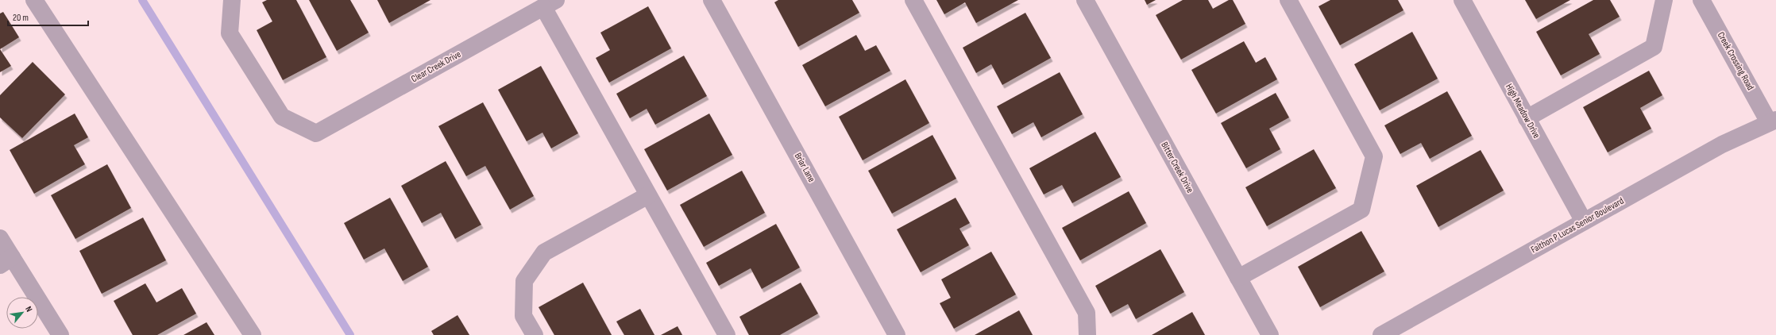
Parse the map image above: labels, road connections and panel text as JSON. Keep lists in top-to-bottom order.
{
  "streets": {
    "street": [
      "Creek Crossing Road",
      "Clear Creek Drive",
      "High Meadow Drive",
      "Briar Lane",
      "Bitter Creek Drive",
      "Faithon P Lucas Senior Boulevard"
    ]
  },
  "crossings": [
    ["Creek Crossing Road", "Faithon P Lucas Senior Boulevard"],
    ["High Meadow Drive", "Faithon P Lucas Senior Boulevard"]
  ],
  "scale_bar": "20 m",
  "north": "top right"
}
